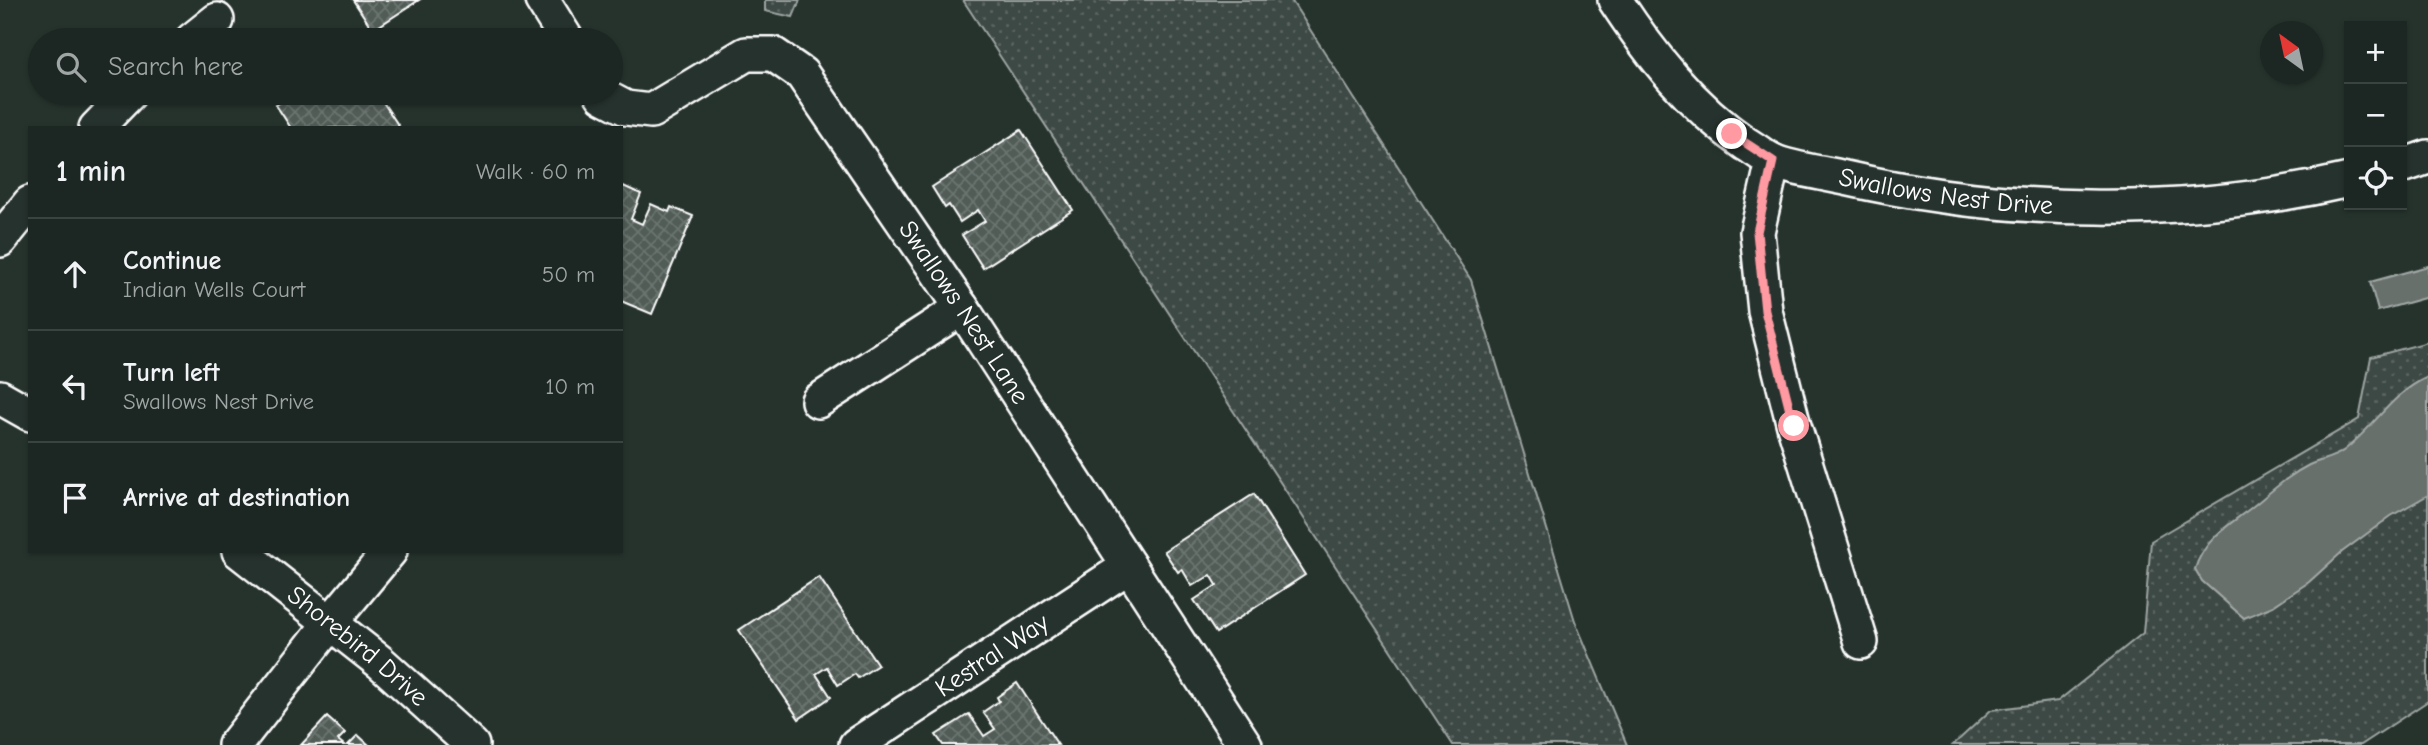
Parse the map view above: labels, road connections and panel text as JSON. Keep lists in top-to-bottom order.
{
  "streets": {
    "street": [
      "Swallows Nest Drive",
      "Swallows Nest Lane",
      "Shorebird Drive",
      "Kestral Way"
    ]
  },
  "crossings": [
    ["Swallows Nest Lane", "Kestral Way"]
  ],
  "north": "top left",
  "page": {
    "map_buttons": ["+", "−"],
    "search": "Search here",
    "heading": ["1 min", "Walk · 60 m"],
    "list": [
      ["Continue", "Indian Wells Court", "50 m"],
      ["Turn left", "Swallows Nest Drive", "10 m"],
      "Arrive at destination"
    ]
  }
}
